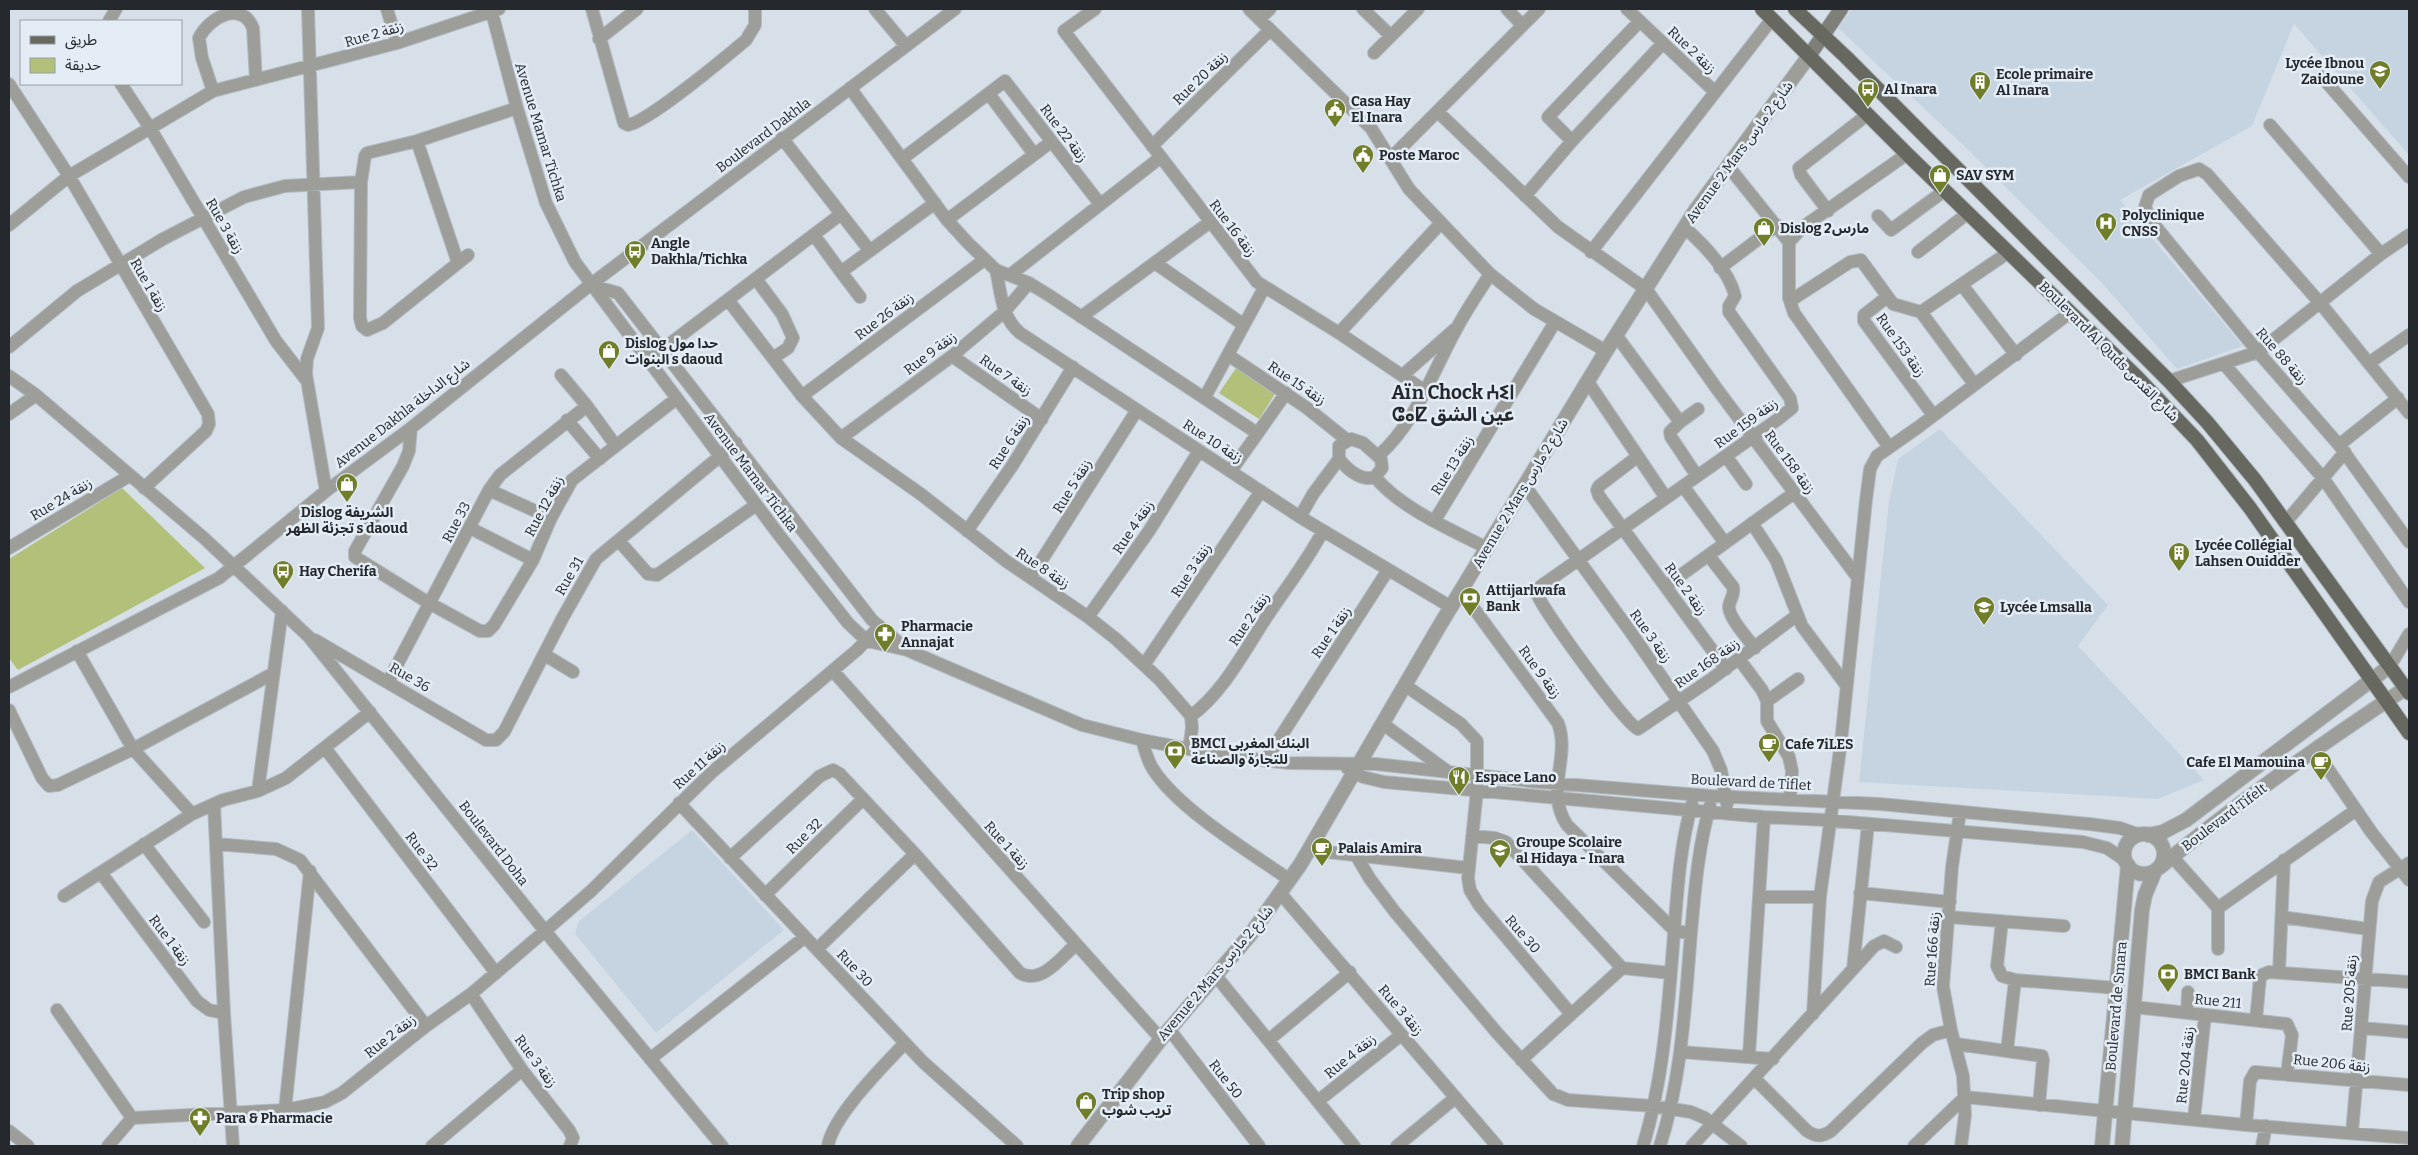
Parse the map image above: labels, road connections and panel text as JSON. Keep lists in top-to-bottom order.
{
  "streets": {
    "main road": ["Avenue 2 Mars شارع 2 مارس", "Boulevard Al Quds شارع القدس"],
    "street": [
      "Rue 2 زنقة",
      "Rue 20 زنقة",
      "Avenue Mamar Tichka",
      "Rue 22 زنقة",
      "Boulevard Dakhla",
      "Rue 3 زنقة",
      "Rue 16 زنقة",
      "Rue 1 زنقة",
      "Rue 26 زنقة",
      "Rue 153 زنقة",
      "Rue 9 زنقة",
      "Rue 88 زنقة",
      "Rue 7 زنقة",
      "Rue 15 زنقة",
      "Avenue Dakhla شارع الداخلة",
      "Rue 159 زنقة",
      "Rue 10 زنقة",
      "Rue 6 زنقة",
      "Rue 158 زنقة",
      "Rue 13 زنقة",
      "Rue 5 زنقة",
      "Rue 24 زنقة",
      "Rue 12 زنقة",
      "Rue 33",
      "Rue 4 زنقة",
      "Rue 8 زنقة",
      "Rue 31",
      "Rue 168 زنقة",
      "Rue 36",
      "Rue 11 زنقة",
      "Boulevard de Tiflet",
      "Boulevard Tifelt",
      "Rue 32",
      "Boulevard Doha",
      "Rue 30",
      "Rue 166 زنقة",
      "Rue 205 زنقة",
      "Rue 211",
      "Boulevard de Smara",
      "Rue 206 زنقة",
      "Rue 204 زنقة",
      "Rue 50"
    ]
  },
  "crossings": [
    ["Rue 2 زنقة", "Avenue Mamar Tichka"],
    ["Rue 2 زنقة", "Rue 3 زنقة"],
    ["Rue 2 زنقة", "Rue 1 زنقة"],
    ["Rue 2 زنقة", "Rue 159 زنقة"],
    ["Rue 2 زنقة", "Rue 10 زنقة"],
    ["Rue 2 زنقة", "Rue 8 زنقة"],
    ["Rue 2 زنقة", "Rue 168 زنقة"],
    ["Rue 2 زنقة", "Rue 11 زنقة"],
    ["Rue 2 زنقة", "Rue 32"],
    ["Rue 2 زنقة", "Boulevard Doha"],
    ["Rue 20 زنقة", "Rue 16 زنقة"],
    ["Avenue Mamar Tichka", "Boulevard Dakhla"],
    ["Avenue Mamar Tichka", "Avenue 2 Mars شارع 2 مارس"],
    ["Avenue Mamar Tichka", "Rue 1 زنقة"],
    ["Avenue Mamar Tichka", "Avenue Dakhla شارع الداخلة"],
    ["Avenue Mamar Tichka", "Rue 12 زنقة"],
    ["Avenue Mamar Tichka", "Rue 31"],
    ["Avenue Mamar Tichka", "Rue 11 زنقة"],
    ["Avenue Mamar Tichka", "Boulevard de Tiflet"],
    ["Boulevard Dakhla", "Avenue Dakhla شارع الداخلة"],
    ["Avenue 2 Mars شارع 2 مارس", "Rue 3 زنقة"],
    ["Avenue 2 Mars شارع 2 مارس", "Rue 1 زنقة"],
    ["Avenue 2 Mars شارع 2 مارس", "Boulevard Al Quds شارع القدس"],
    ["Avenue 2 Mars شارع 2 مارس", "Rue 9 زنقة"],
    ["Avenue 2 Mars شارع 2 مارس", "Rue 159 زنقة"],
    ["Avenue 2 Mars شارع 2 مارس", "Rue 10 زنقة"],
    ["Avenue 2 Mars شارع 2 مارس", "Rue 158 زنقة"],
    ["Avenue 2 Mars شارع 2 مارس", "Boulevard de Tiflet"],
    ["Avenue 2 Mars شارع 2 مارس", "Rue 30"],
    ["Avenue 2 Mars شارع 2 مارس", "Rue 50"],
    ["Rue 3 زنقة", "Rue 159 زنقة"],
    ["Rue 3 زنقة", "Rue 10 زنقة"],
    ["Rue 3 زنقة", "Rue 4 زنقة"],
    ["Rue 3 زنقة", "Rue 8 زنقة"],
    ["Rue 3 زنقة", "Rue 168 زنقة"],
    ["Rue 3 زنقة", "Boulevard de Tiflet"],
    ["Rue 1 زنقة", "Rue 10 زنقة"],
    ["Rue 1 زنقة", "Rue 11 زنقة"],
    ["Rue 1 زنقة", "Boulevard Doha"],
    ["Rue 1 زنقة", "Rue 50"],
    ["Rue 26 زنقة", "Rue 8 زنقة"],
    ["Boulevard Al Quds شارع القدس", "Boulevard Tifelt"],
    ["Rue 9 زنقة", "Rue 7 زنقة"],
    ["Rue 9 زنقة", "Rue 10 زنقة"],
    ["Rue 9 زنقة", "Rue 8 زنقة"],
    ["Rue 9 زنقة", "Boulevard de Tiflet"],
    ["Rue 7 زنقة", "Rue 6 زنقة"],
    ["Avenue Dakhla شارع الداخلة", "Boulevard Doha"],
    ["Rue 159 زنقة", "Rue 158 زنقة"],
    ["Rue 159 زنقة", "Rue 168 زنقة"],
    ["Rue 10 زنقة", "Rue 6 زنقة"],
    ["Rue 10 زنقة", "Rue 5 زنقة"],
    ["Rue 10 زنقة", "Rue 4 زنقة"],
    ["Rue 6 زنقة", "Rue 8 زنقة"],
    ["Rue 5 زنقة", "Rue 8 زنقة"],
    ["Rue 24 زنقة", "Boulevard Doha"],
    ["Rue 12 زنقة", "Rue 33"],
    ["Rue 33", "Rue 36"],
    ["Rue 4 زنقة", "Rue 8 زنقة"],
    ["Rue 31", "Rue 36"],
    ["Rue 36", "Boulevard Doha"],
    ["Rue 11 زنقة", "Boulevard Doha"],
    ["Rue 11 زنقة", "Rue 30"],
    ["Boulevard de Tiflet", "Boulevard Tifelt"],
    ["Boulevard de Tiflet", "Rue 30"],
    ["Boulevard de Tiflet", "Rue 166 زنقة"],
    ["Boulevard de Tiflet", "Boulevard de Smara"],
    ["Boulevard Tifelt", "Boulevard de Smara"],
    ["Rue 32", "Rue 30"],
    ["Rue 205 زنقة", "Rue 206 زنقة"],
    ["Rue 211", "Boulevard de Smara"],
    ["Rue 211", "Rue 206 زنقة"],
    ["Rue 211", "Rue 204 زنقة"]
  ],
  "districts": ["Aïn Chock ⵄⵉⵏ ⵛⴰⵇ عين الشق"],
  "places": {
    "school or university": ["Lycée Ibnou Zaidoune", "Lycée Lmsalla", "Groupe Scolaire al Hidaya - Inara"],
    "building": ["Ecole primaire Al Inara", "Lycée Collégial Lahsen Ouidder"],
    "bus stop": ["Al Inara", "Angle Dakhla/Tichka", "Hay Cherifa"],
    "public building": ["Casa Hay El Inara", "Poste Maroc"],
    "shop": [
      "SAV SYM",
      "Dislog 2مارس",
      "Dislog حدا مول البنوات s daoud",
      "Dislog الشريفة تجزئة الظهر s daoud",
      "Trip shop تريب شوب"
    ],
    "hospital": ["Polyclinique CNSS"],
    "bank": ["Attijarlwafa Bank", "BMCI البنك المغربي للتجارة والصناعة", "BMCI Bank"],
    "pharmacy": ["Pharmacie Annajat", "Para & Pharmacie"],
    "cafe": ["Cafe 7iLES", "Cafe El Mamouina", "Palais Amira"],
    "restaurant": ["Espace Lano"]
  },
  "legend": ["طريق", "حديقة"]
}
